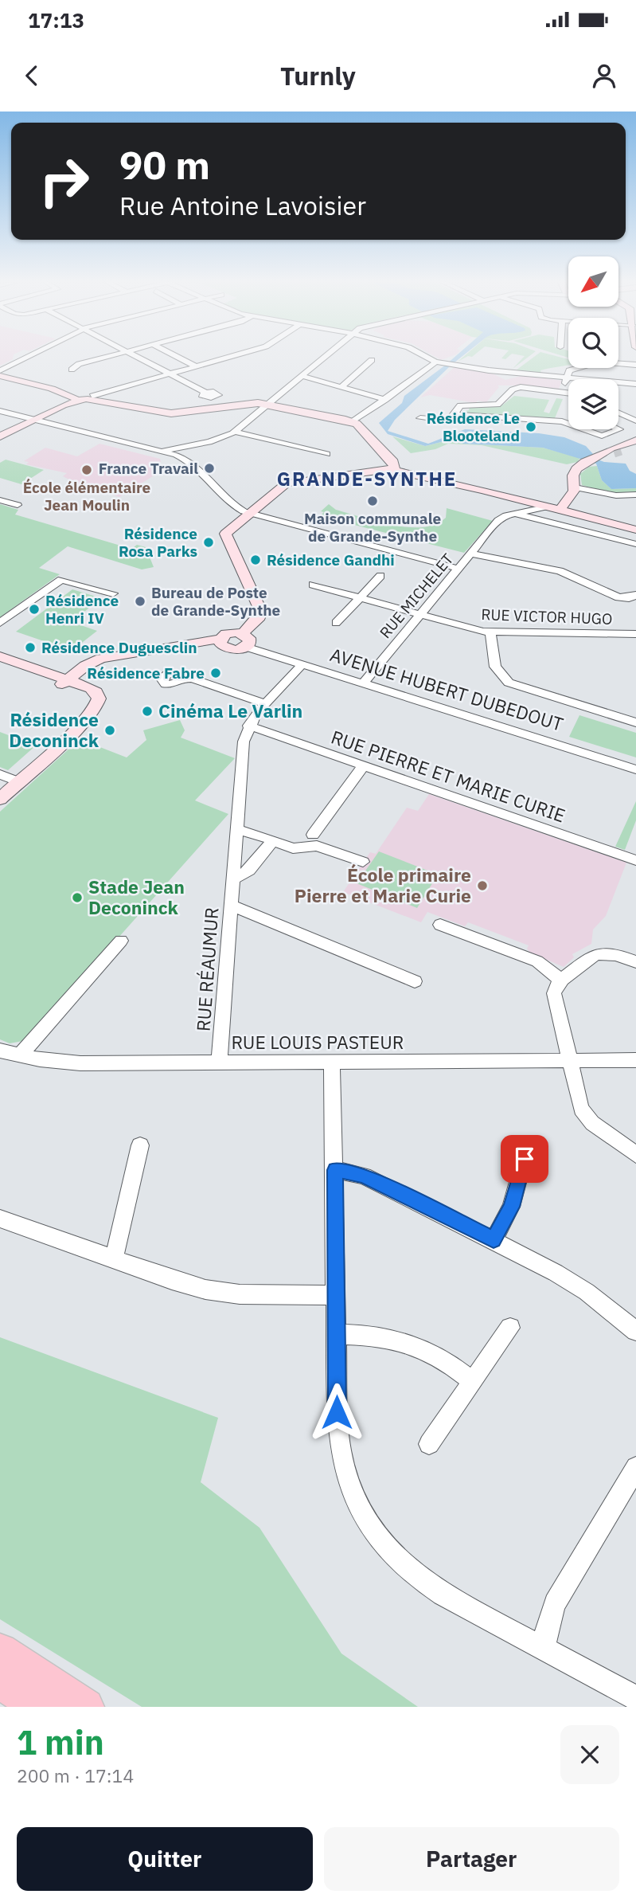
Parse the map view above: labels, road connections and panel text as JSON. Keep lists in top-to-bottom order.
{
  "streets": {
    "street": [
      "RUE MICHELET",
      "RUE VICTOR HUGO",
      "AVENUE HUBERT DUBEDOUT",
      "RUE PIERRE ET MARIE CURIE",
      "RUE RÉAUMUR",
      "RUE LOUIS PASTEUR"
    ]
  },
  "crossings": [
    ["RUE MICHELET", "RUE VICTOR HUGO"],
    ["RUE MICHELET", "AVENUE HUBERT DUBEDOUT"],
    ["AVENUE HUBERT DUBEDOUT", "RUE RÉAUMUR"],
    ["RUE PIERRE ET MARIE CURIE", "RUE RÉAUMUR"],
    ["RUE RÉAUMUR", "RUE LOUIS PASTEUR"]
  ],
  "districts": ["GRANDE-SYNTHE"],
  "places": [
    "Résidence Le Blooteland",
    "France Travail",
    "École élémentaire Jean Moulin",
    "Maison communale de Grande-Synthe",
    "Résidence Rosa Parks",
    "Résidence Gandhi",
    "Bureau de Poste de Grande-Synthe",
    "Résidence Henri IV",
    "Résidence Duguesclin",
    "Résidence Fabre",
    "Cinéma Le Varlin",
    "Résidence Deconinck",
    "École primaire Pierre et Marie Curie",
    "Stade Jean Deconinck"
  ],
  "north": "bottom left",
  "page": {
    "status": "17:13",
    "header": "Turnly",
    "turn": ["90 m", "Rue Antoine Lavoisier"],
    "heading": ["1 min", "200 m · 17:14"],
    "buttons": ["Quitter", "Partager"]
  }
}
